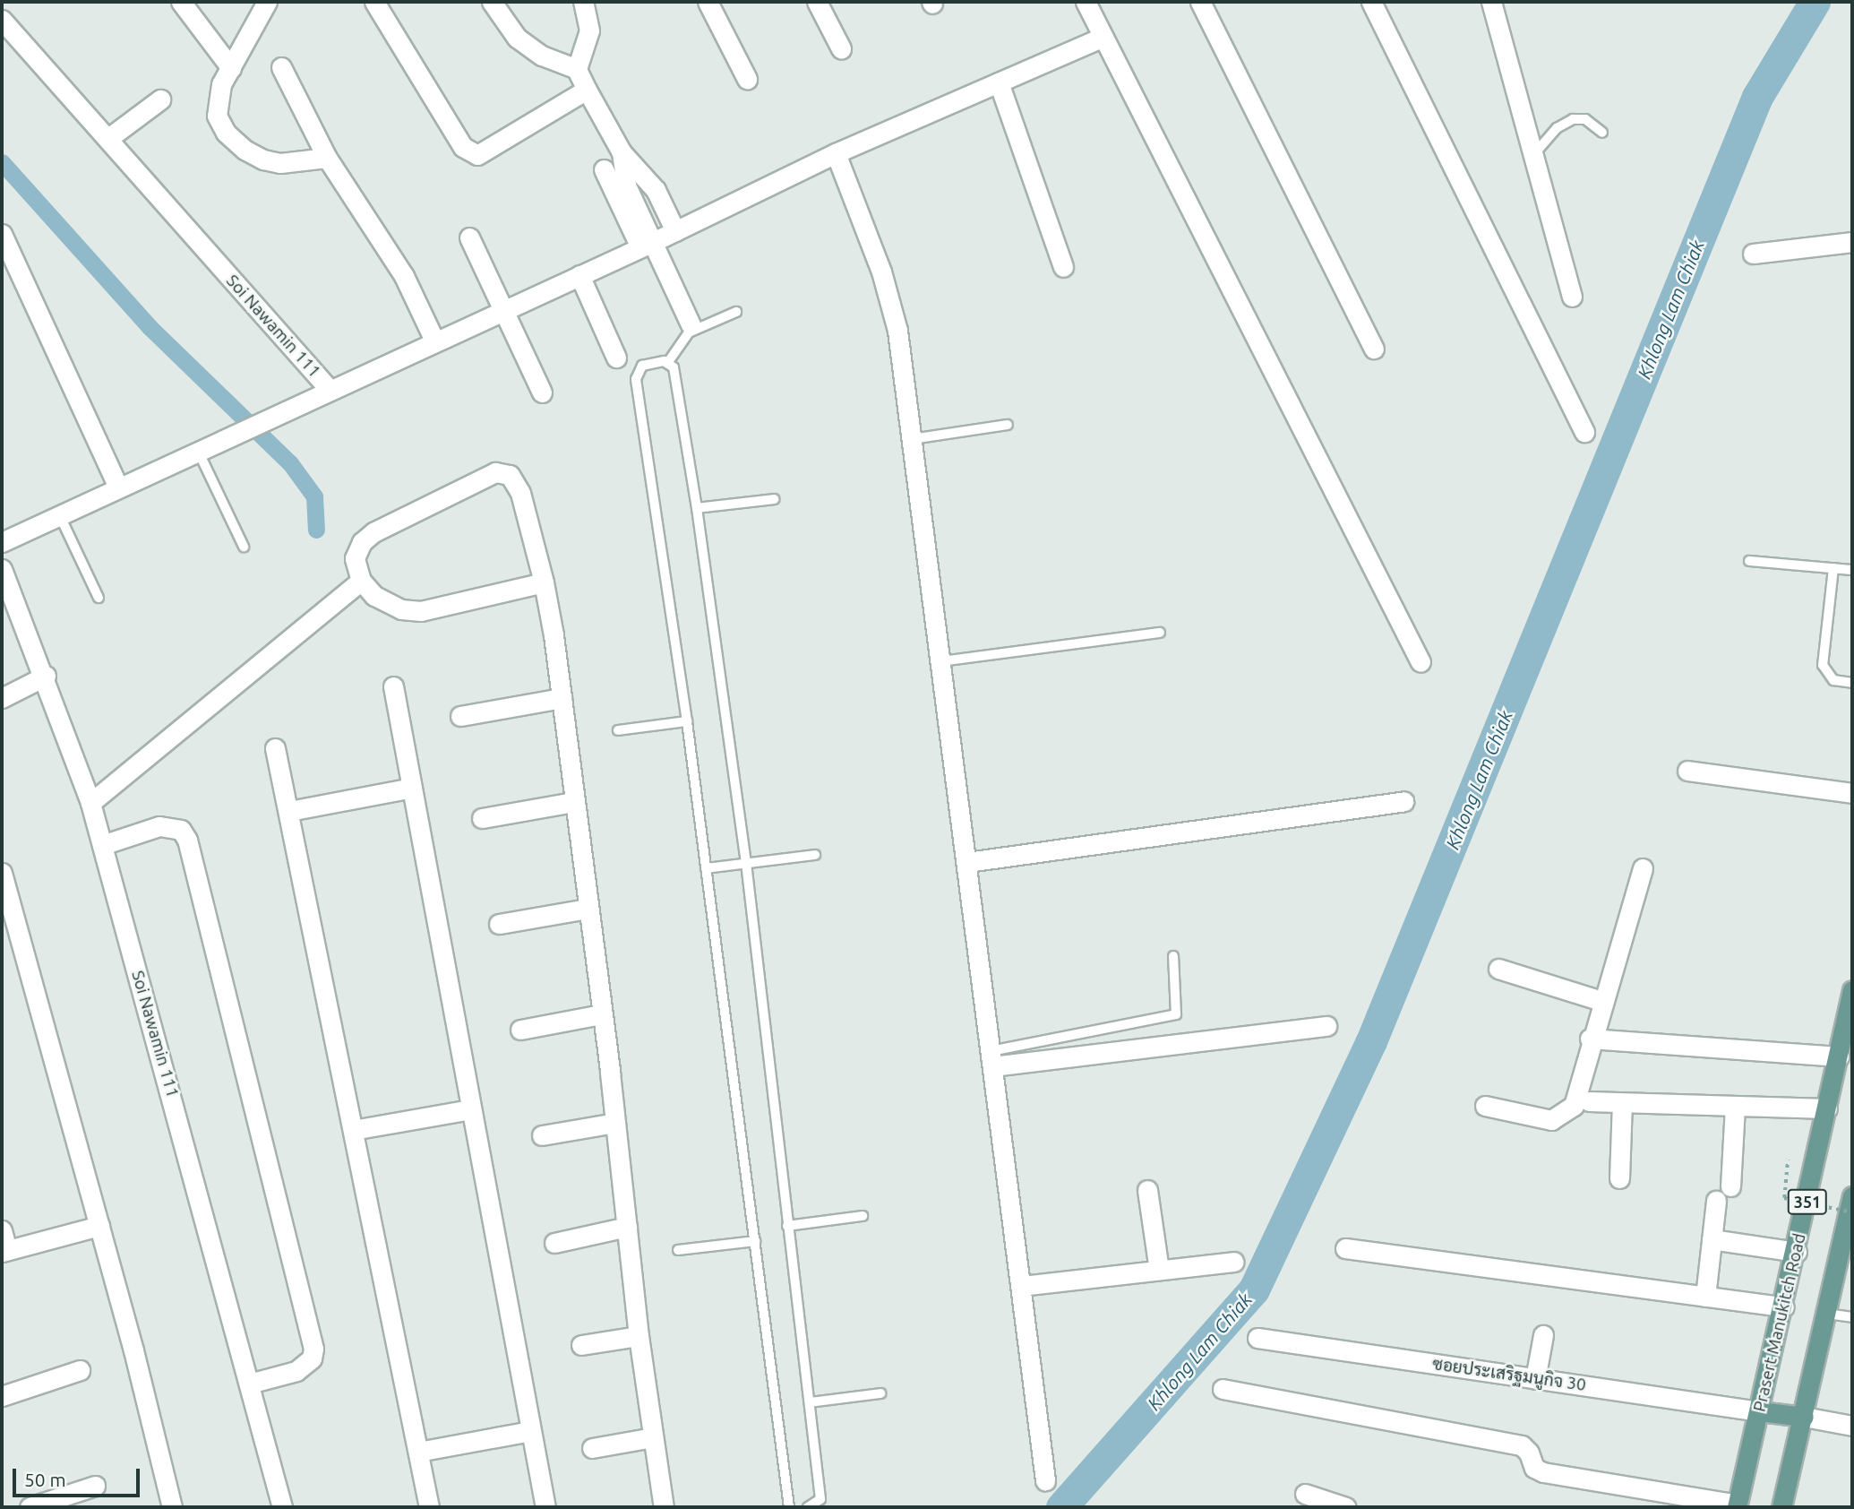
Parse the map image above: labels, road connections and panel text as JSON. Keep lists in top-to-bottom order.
{
  "streets": {
    "main road": ["351", "Prasert Manukitch Road"],
    "street": ["Soi Nawamin 111", "ซอยประเสริฐมนูกิจ 30"]
  },
  "crossings": [
    ["Prasert Manukitch Road", "ซอยประเสริฐมนูกิจ 30"]
  ],
  "water": ["Khlong Lam Chiak"],
  "scale_bar": "50 m"
}
